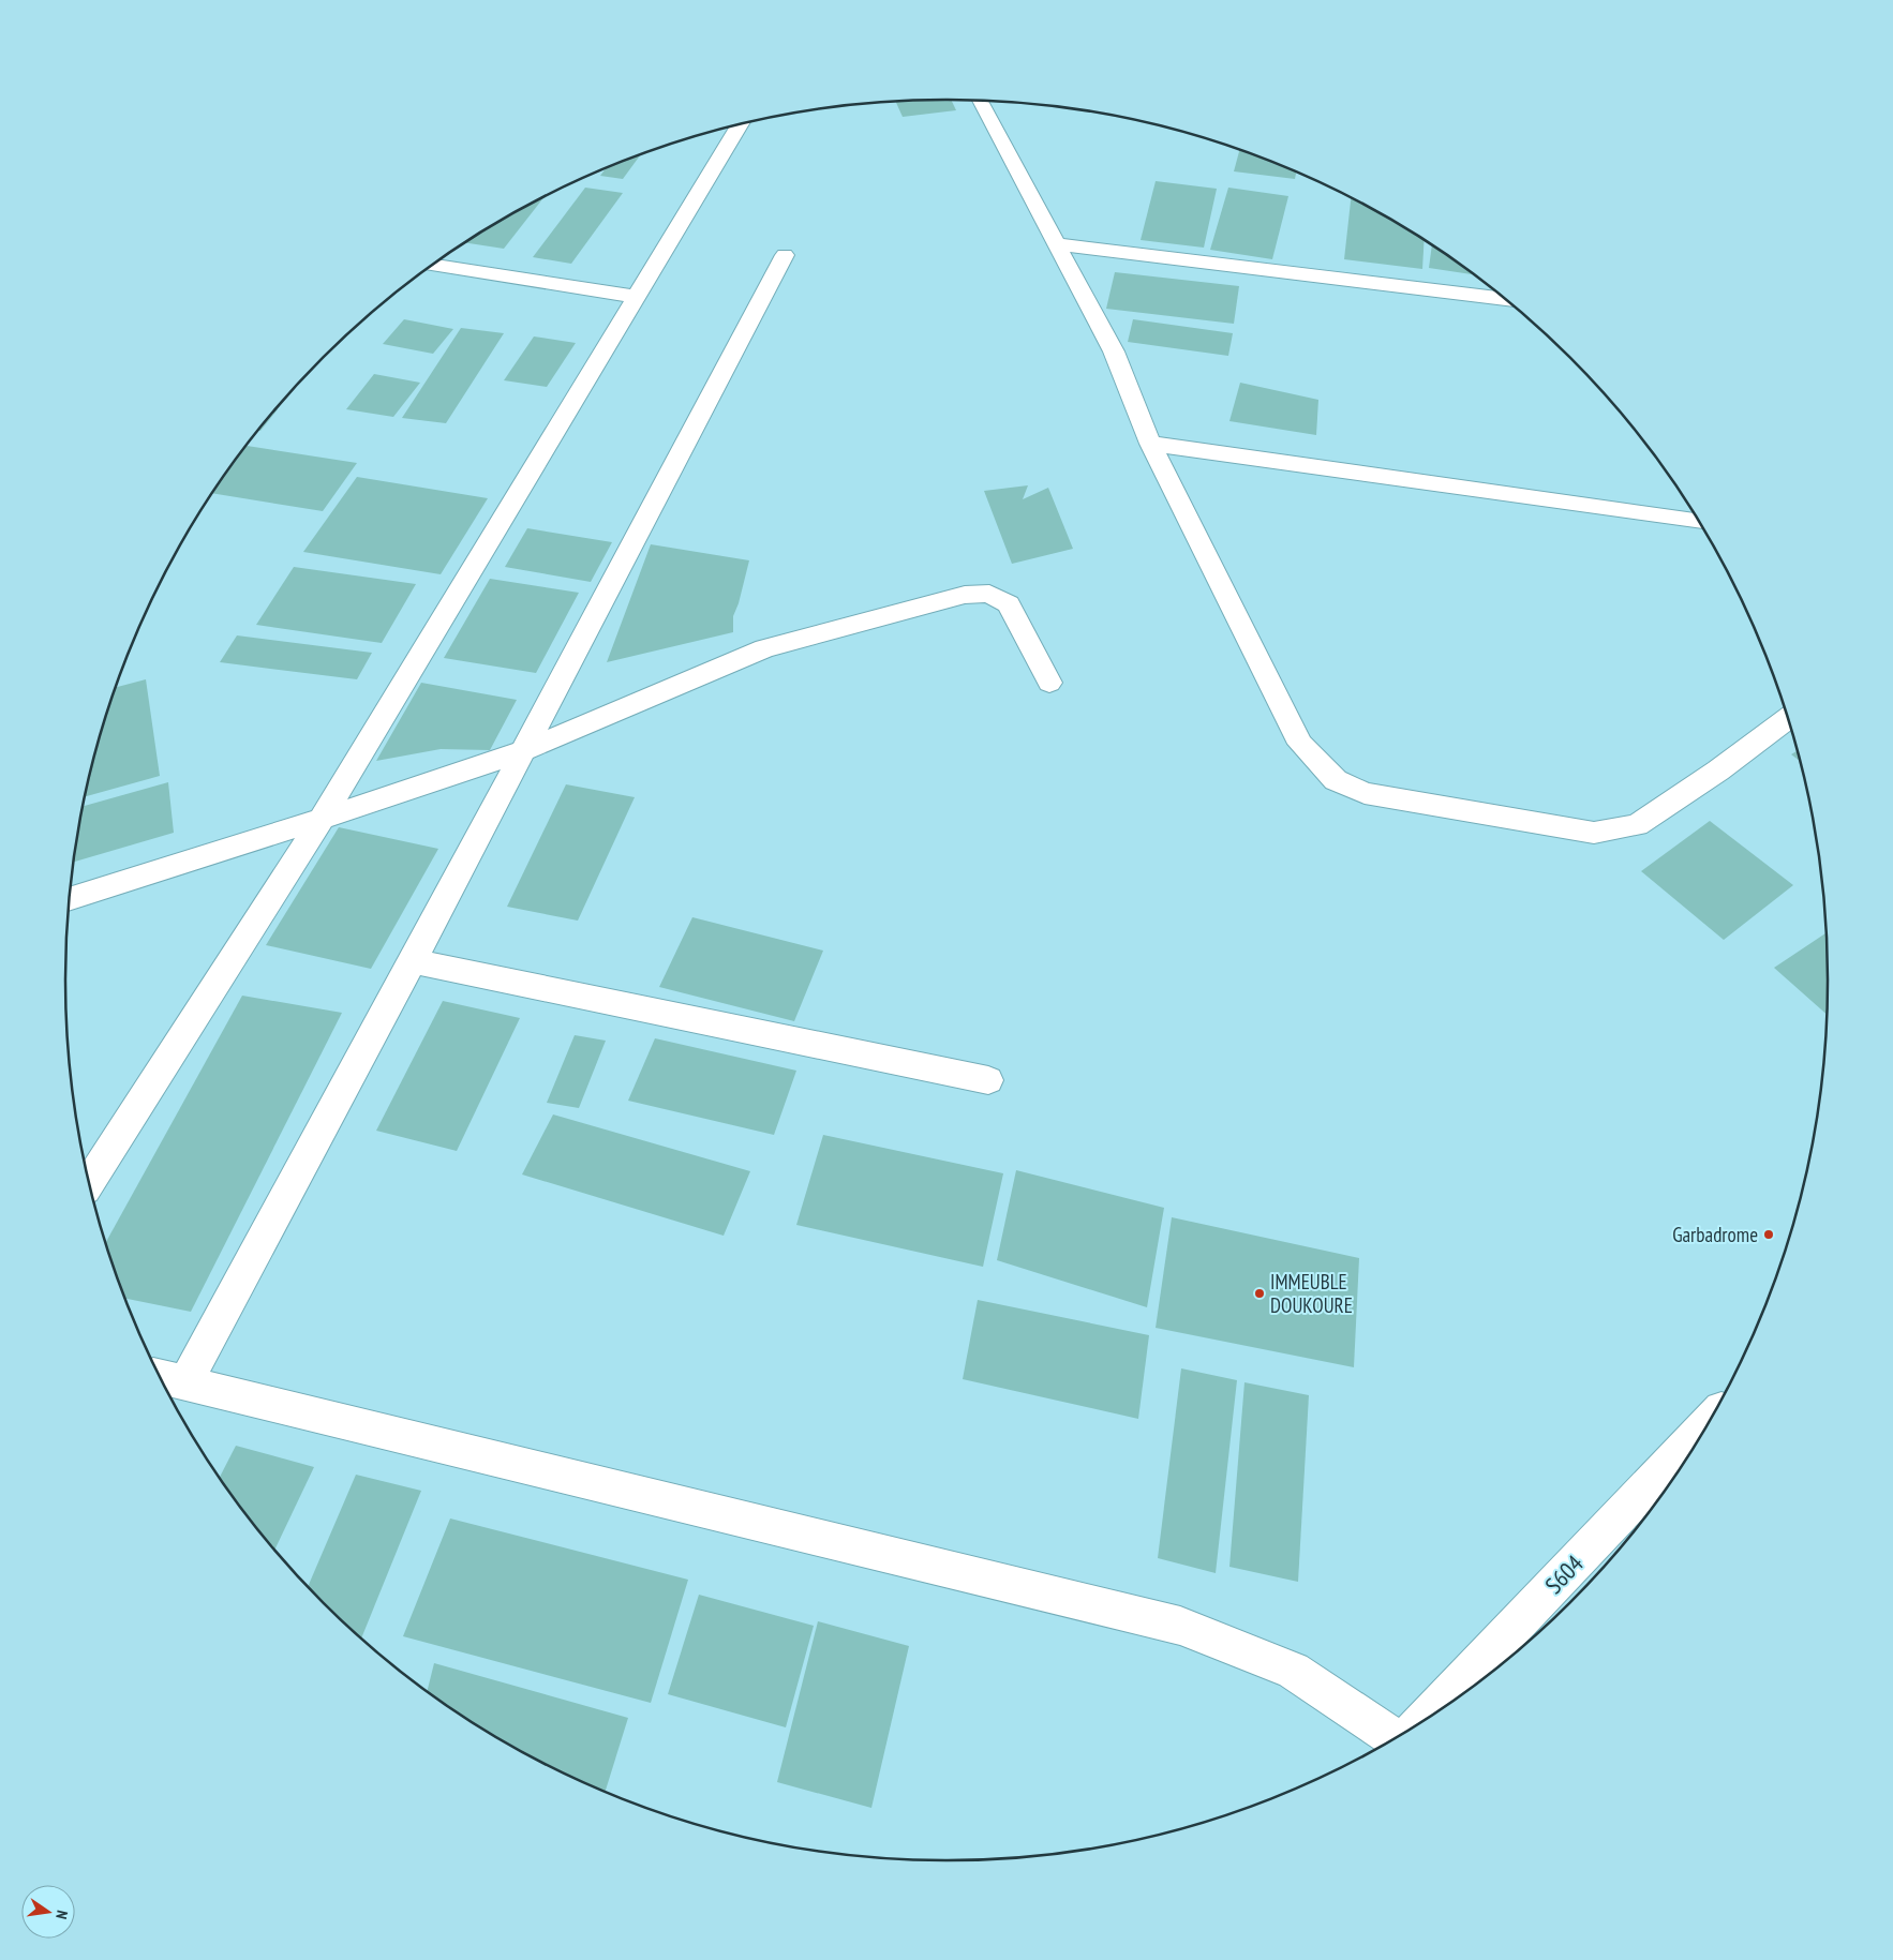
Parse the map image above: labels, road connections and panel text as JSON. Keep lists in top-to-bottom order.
{
  "streets": {
    "street": ["S604"]
  },
  "places": ["Garbadrome", "IMMEUBLE DOUKOURE"],
  "north": "right"
}
